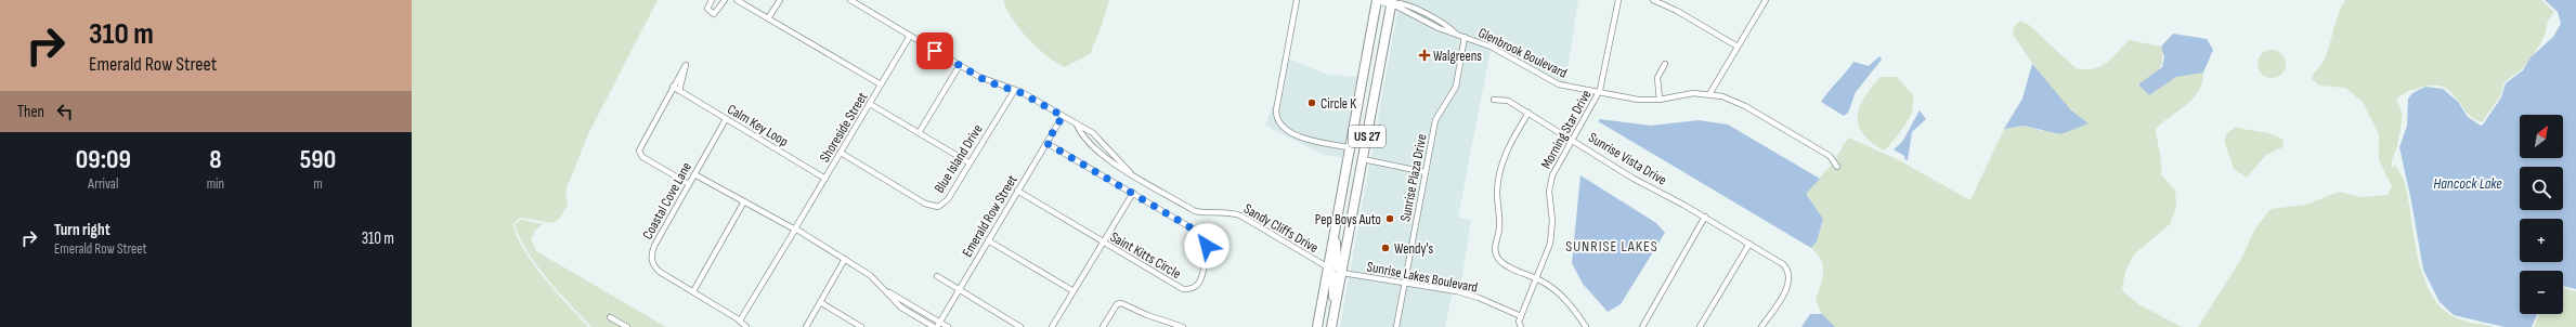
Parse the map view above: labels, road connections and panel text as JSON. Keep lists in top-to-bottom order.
{
  "streets": {
    "highway": ["US 27"],
    "street": [
      "Glenbrook Boulevard",
      "Calm Key Loop",
      "Shoreside Street",
      "Morning Star Drive",
      "Blue Island Drive",
      "Sunrise Vista Drive",
      "Sunrise Plaza Drive",
      "Coastal Cove Lane",
      "Emerald Row Street",
      "Sandy Cliffs Drive",
      "Saint Kitts Circle",
      "Sunrise Lakes Boulevard"
    ]
  },
  "crossings": [
    ["Glenbrook Boulevard", "Morning Star Drive"],
    ["Glenbrook Boulevard", "US 27"],
    ["Glenbrook Boulevard", "Sunrise Plaza Drive"],
    ["Calm Key Loop", "Shoreside Street"],
    ["Calm Key Loop", "Coastal Cove Lane"],
    ["Shoreside Street", "Blue Island Drive"],
    ["Shoreside Street", "Coastal Cove Lane"],
    ["Shoreside Street", "Sandy Cliffs Drive"],
    ["Morning Star Drive", "Sunrise Vista Drive"],
    ["Morning Star Drive", "Sunrise Lakes Boulevard"],
    ["US 27", "Sandy Cliffs Drive"],
    ["US 27", "Sunrise Lakes Boulevard"],
    ["Blue Island Drive", "Sandy Cliffs Drive"],
    ["Sunrise Plaza Drive", "Sunrise Lakes Boulevard"],
    ["Emerald Row Street", "Sandy Cliffs Drive"],
    ["Emerald Row Street", "Saint Kitts Circle"]
  ],
  "districts": ["SUNRISE LAKES"],
  "water": ["Hancock Lake"],
  "places": {
    "health": ["Walgreens"],
    "other": ["Circle K", "Pep Boys Auto", "Wendy's"]
  },
  "north": "top right",
  "page": {
    "turn": ["310 m", "Emerald Row Street"],
    "then": "Then",
    "map_buttons": ["+", "−"],
    "eta": [
      "09:09",
      "Arrival",
      "8",
      "min",
      "590",
      "m"
    ],
    "list": [
      {
        "name": "Turn right",
        "note": "Emerald Row Street",
        "value": "310 m"
      }
    ]
  }
}
